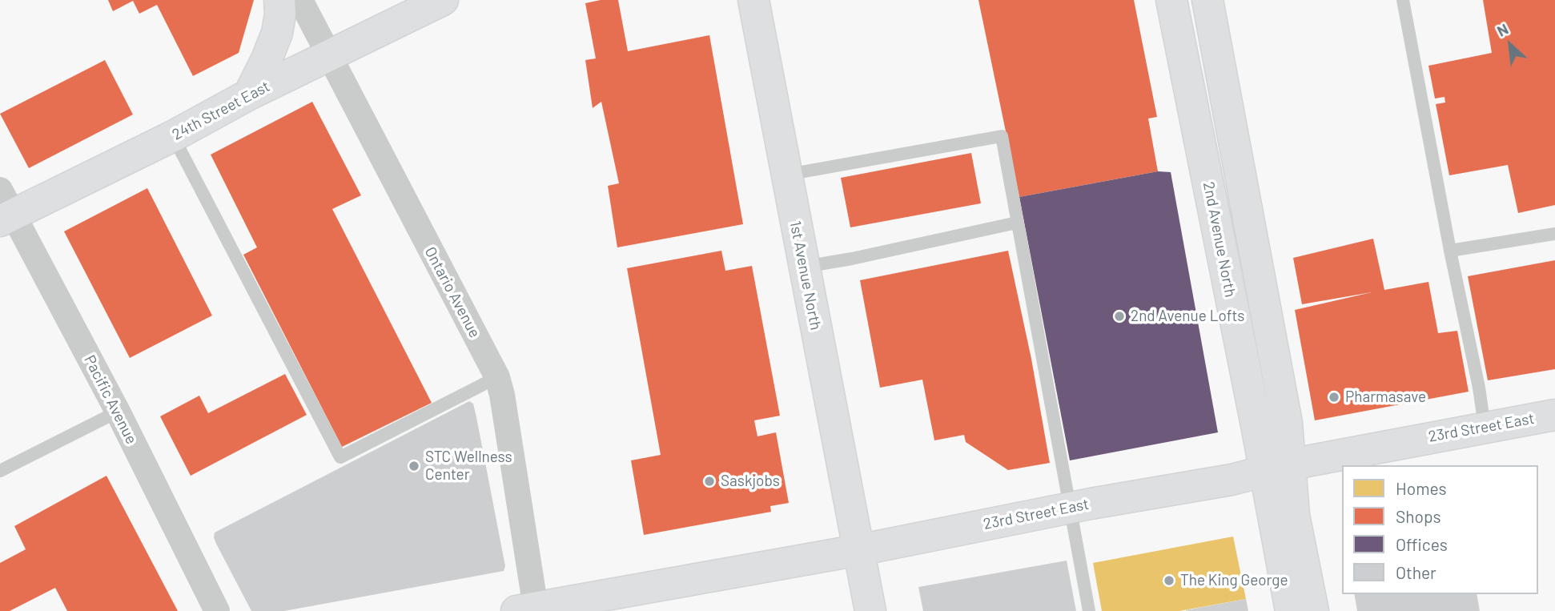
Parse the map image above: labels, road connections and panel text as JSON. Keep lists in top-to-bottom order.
{
  "streets": {
    "street": [
      "24th Street East",
      "2nd Avenue North",
      "1st Avenue North",
      "Ontario Avenue",
      "Pacific Avenue",
      "23rd Street East"
    ]
  },
  "crossings": [
    ["24th Street East", "Ontario Avenue"],
    ["24th Street East", "Pacific Avenue"],
    ["2nd Avenue North", "23rd Street East"],
    ["1st Avenue North", "23rd Street East"],
    ["Ontario Avenue", "23rd Street East"]
  ],
  "places": [
    "2nd Avenue Lofts",
    "Pharmasave",
    "STC Wellness Center",
    "Saskjobs",
    "The King George"
  ],
  "legend": [
    "Homes",
    "Shops",
    "Offices",
    "Other"
  ],
  "north": "top left"
}
